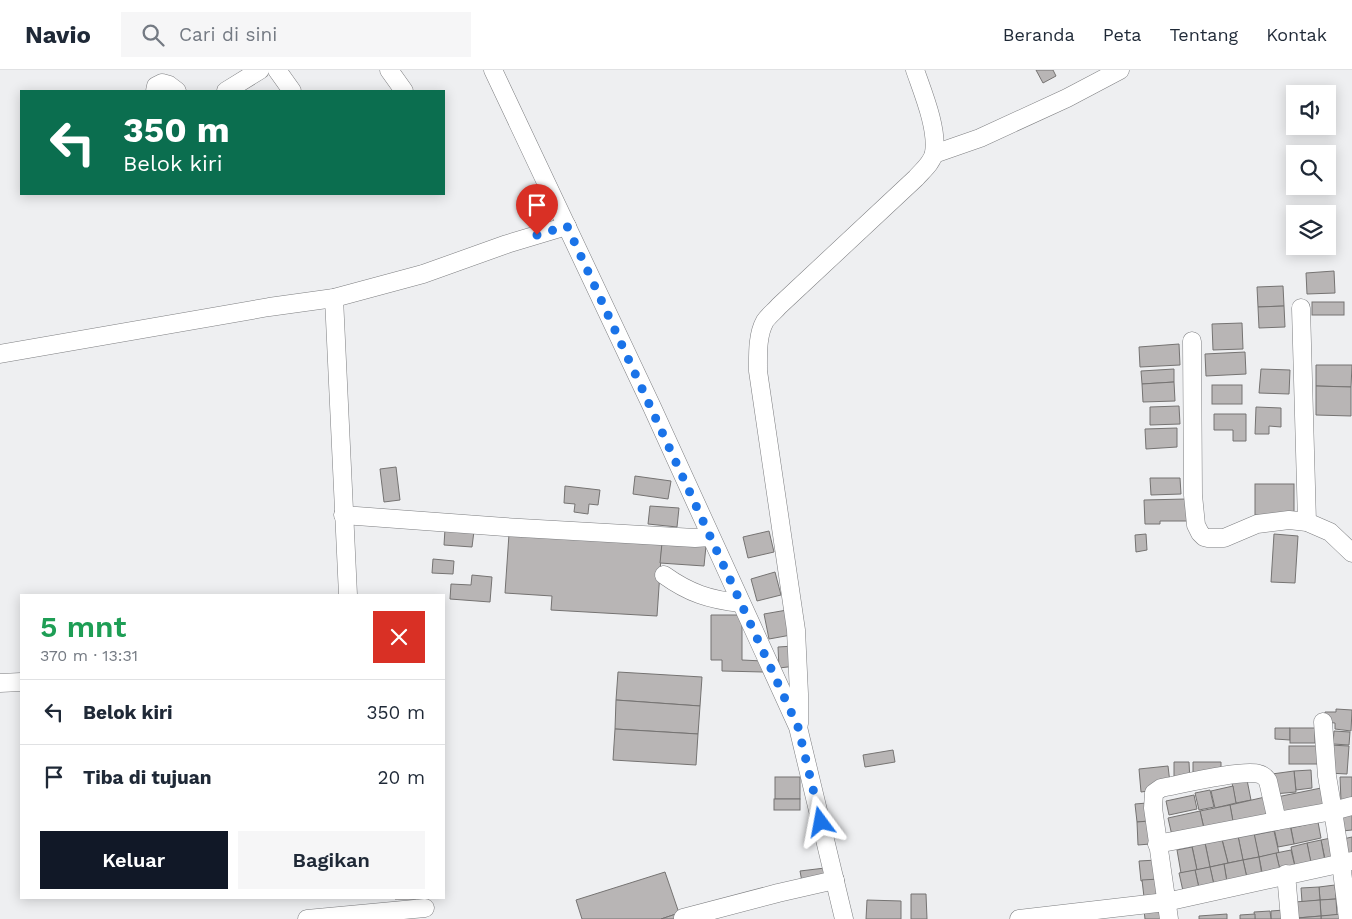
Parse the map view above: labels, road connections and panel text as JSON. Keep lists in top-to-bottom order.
{
  "page": {
    "header": "Navio",
    "search": "Cari di sini",
    "nav": [
      "Beranda",
      "Peta",
      "Tentang",
      "Kontak"
    ],
    "turn": ["350 m", "Belok kiri"],
    "heading": ["5 mnt", "370 m · 13:31"],
    "list": [
      {
        "name": "Belok kiri",
        "value": "350 m"
      },
      {
        "name": "Tiba di tujuan",
        "value": "20 m"
      }
    ],
    "buttons": ["Keluar", "Bagikan"]
  }
}
